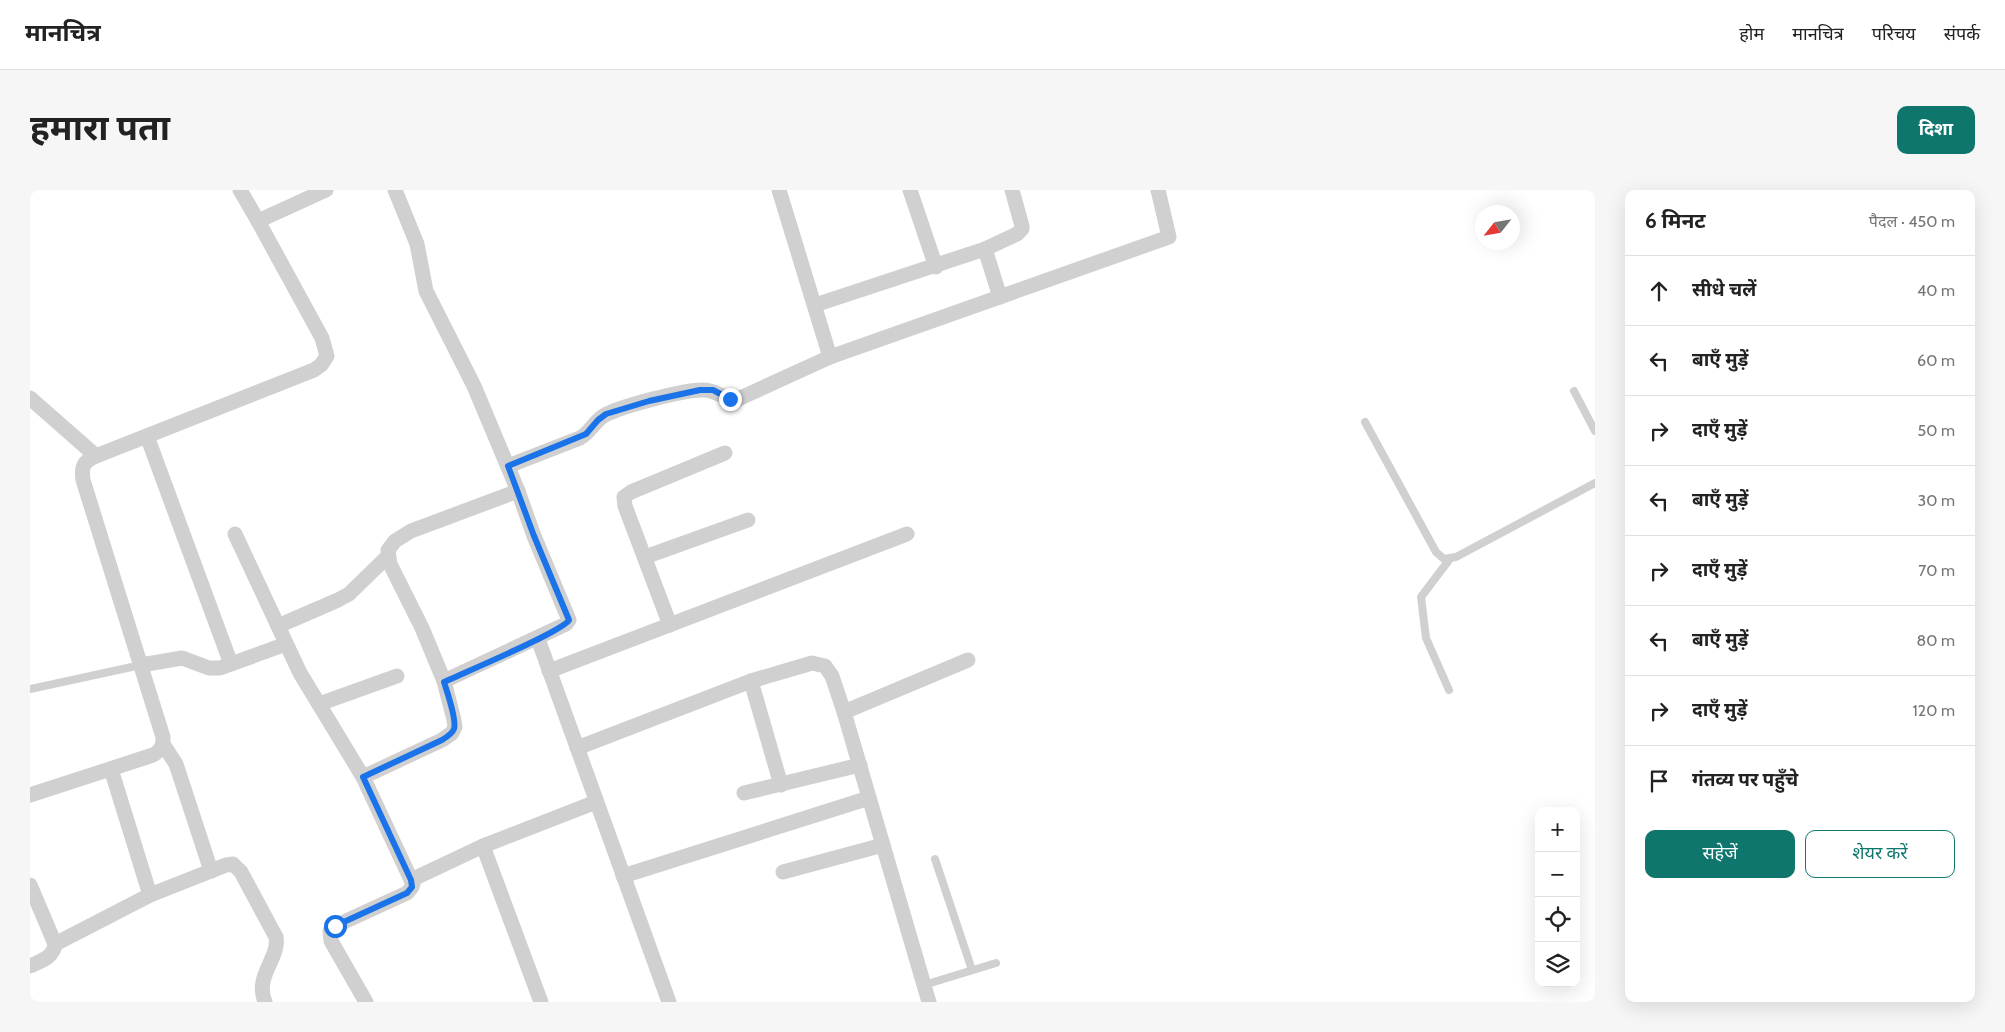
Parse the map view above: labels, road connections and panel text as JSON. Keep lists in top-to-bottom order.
{
  "north": "bottom left",
  "page": {
    "header": "मानचित्र",
    "nav": [
      "होम",
      "मानचित्र",
      "परिचय",
      "संपर्क"
    ],
    "title": "हमारा पता",
    "buttons": [
      "दिशा",
      ["सहेजें", "शेयर करें"]
    ],
    "heading": ["6 मिनट", "पैदल · 450 m"],
    "list": [
      ["सीधे चलें", "40 m"],
      ["बाएँ मुड़ें", "60 m"],
      ["दाएँ मुड़ें", "50 m"],
      ["बाएँ मुड़ें", "30 m"],
      ["दाएँ मुड़ें", "70 m"],
      ["बाएँ मुड़ें", "80 m"],
      ["दाएँ मुड़ें", "120 m"],
      "गंतव्य पर पहुँचे"
    ],
    "map_buttons": ["+", "−"]
  }
}
